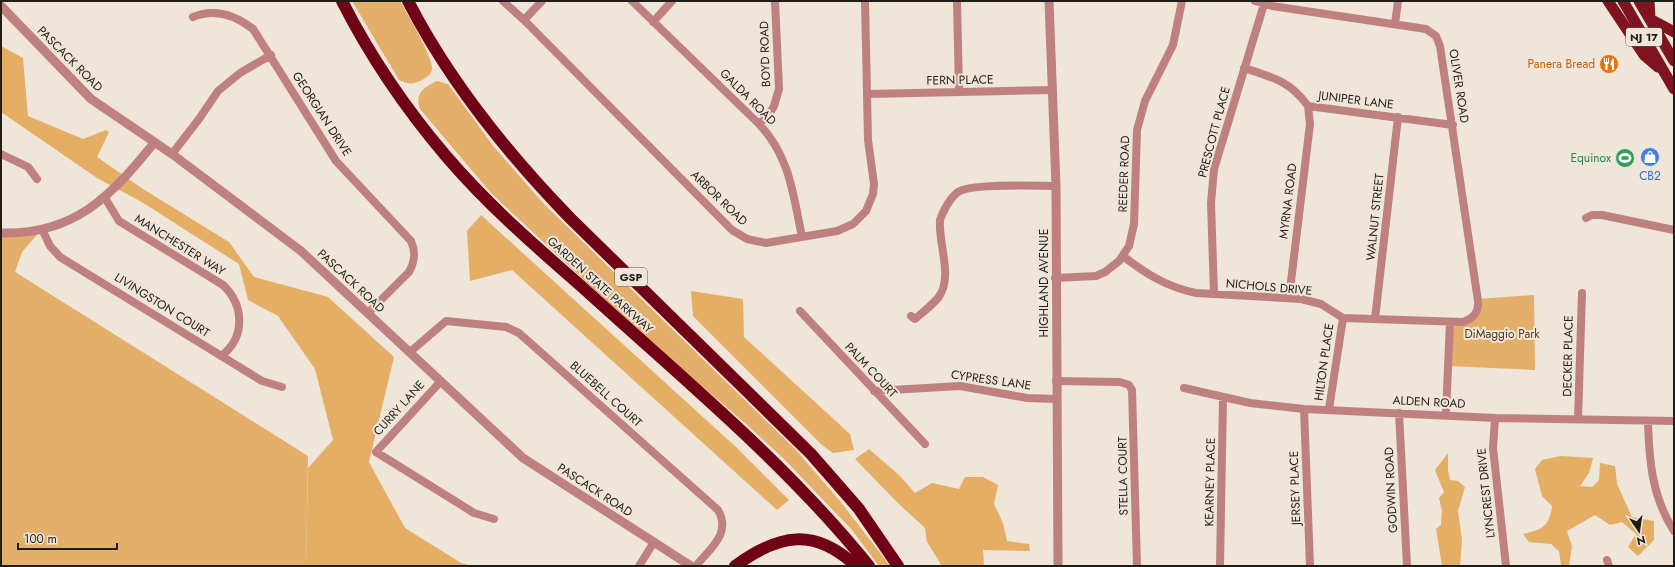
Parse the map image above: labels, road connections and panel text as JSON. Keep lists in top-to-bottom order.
{
  "streets": {
    "highway": ["NJ 17", "GSP", "GARDEN STATE PARKWAY"],
    "street": [
      "BOYD ROAD",
      "PASCACK ROAD",
      "FERN PLACE",
      "OLIVER ROAD",
      "GALDA ROAD",
      "JUNIPER LANE",
      "GEORGIAN DRIVE",
      "PRESCOTT PLACE",
      "REEDER ROAD",
      "ARBOR ROAD",
      "MYRNA ROAD",
      "WALNUT STREET",
      "MANCHESTER WAY",
      "HIGHLAND AVENUE",
      "NICHOLS DRIVE",
      "LIVINGSTON COURT",
      "DECKER PLACE",
      "HILTON PLACE",
      "PALM COURT",
      "CYPRESS LANE",
      "BLUEBELL COURT",
      "ALDEN ROAD",
      "CURRY LANE",
      "STELLA COURT",
      "KEARNEY PLACE",
      "JERSEY PLACE",
      "GODWIN ROAD",
      "LYNCREST DRIVE"
    ]
  },
  "crossings": [
    ["BOYD ROAD", "GALDA ROAD"],
    ["PASCACK ROAD", "GEORGIAN DRIVE"],
    ["PASCACK ROAD", "BLUEBELL COURT"],
    ["PASCACK ROAD", "CURRY LANE"],
    ["FERN PLACE", "ARBOR ROAD"],
    ["FERN PLACE", "HIGHLAND AVENUE"],
    ["OLIVER ROAD", "JUNIPER LANE"],
    ["OLIVER ROAD", "PRESCOTT PLACE"],
    ["GALDA ROAD", "ARBOR ROAD"],
    ["JUNIPER LANE", "PRESCOTT PLACE"],
    ["JUNIPER LANE", "MYRNA ROAD"],
    ["JUNIPER LANE", "WALNUT STREET"],
    ["PRESCOTT PLACE", "NICHOLS DRIVE"],
    ["REEDER ROAD", "HIGHLAND AVENUE"],
    ["REEDER ROAD", "NICHOLS DRIVE"],
    ["MYRNA ROAD", "NICHOLS DRIVE"],
    ["MANCHESTER WAY", "LIVINGSTON COURT"],
    ["HIGHLAND AVENUE", "CYPRESS LANE"],
    ["HIGHLAND AVENUE", "STELLA COURT"],
    ["NICHOLS DRIVE", "HILTON PLACE"],
    ["DECKER PLACE", "ALDEN ROAD"],
    ["HILTON PLACE", "ALDEN ROAD"],
    ["PALM COURT", "CYPRESS LANE"],
    ["ALDEN ROAD", "KEARNEY PLACE"],
    ["ALDEN ROAD", "JERSEY PLACE"],
    ["ALDEN ROAD", "GODWIN ROAD"],
    ["ALDEN ROAD", "LYNCREST DRIVE"]
  ],
  "parks": ["DiMaggio Park"],
  "places": {
    "restaurant": ["Panera Bread"],
    "shop": ["CB2"],
    "sports": ["Equinox"]
  },
  "scale_bar": "100 m",
  "north": "bottom"
}
